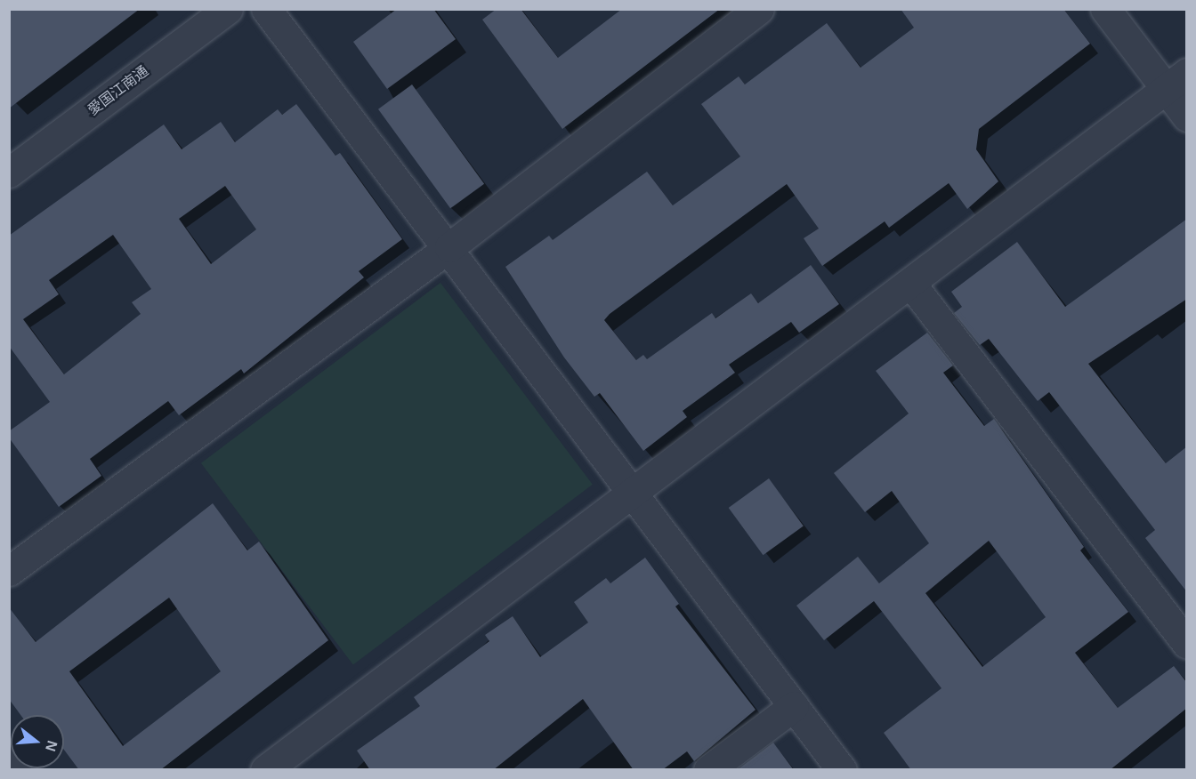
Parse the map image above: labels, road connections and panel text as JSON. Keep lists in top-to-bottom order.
{
  "streets": {
    "street": ["愛国江南通"]
  },
  "north": "right"
}
